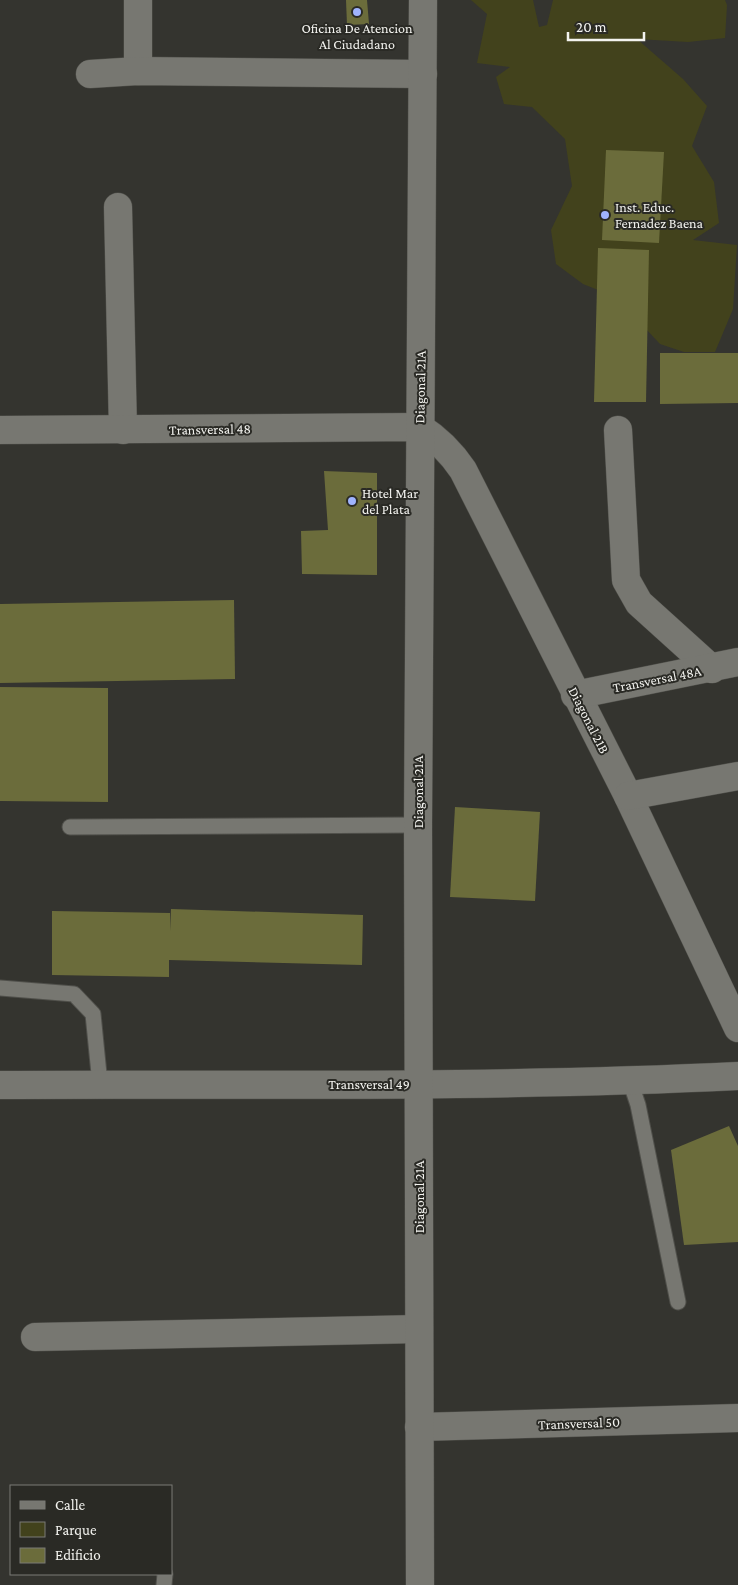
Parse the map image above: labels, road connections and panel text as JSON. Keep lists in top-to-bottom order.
{
  "streets": {
    "street": [
      "Diagonal 21A",
      "Transversal 48",
      "Transversal 48A",
      "Diagonal 21B",
      "Transversal 49",
      "Transversal 50"
    ]
  },
  "crossings": [
    ["Diagonal 21A", "Transversal 48"],
    ["Diagonal 21A", "Diagonal 21B"],
    ["Diagonal 21A", "Transversal 49"],
    ["Diagonal 21A", "Transversal 50"],
    ["Transversal 48", "Diagonal 21B"],
    ["Transversal 48A", "Diagonal 21B"]
  ],
  "places": ["Oficina De Atencion Al Ciudadano", "Inst. Educ. Fernadez Baena", "Hotel Mar del Plata"],
  "legend": ["Calle", "Parque", "Edificio"],
  "scale_bar": "20 m"
}
